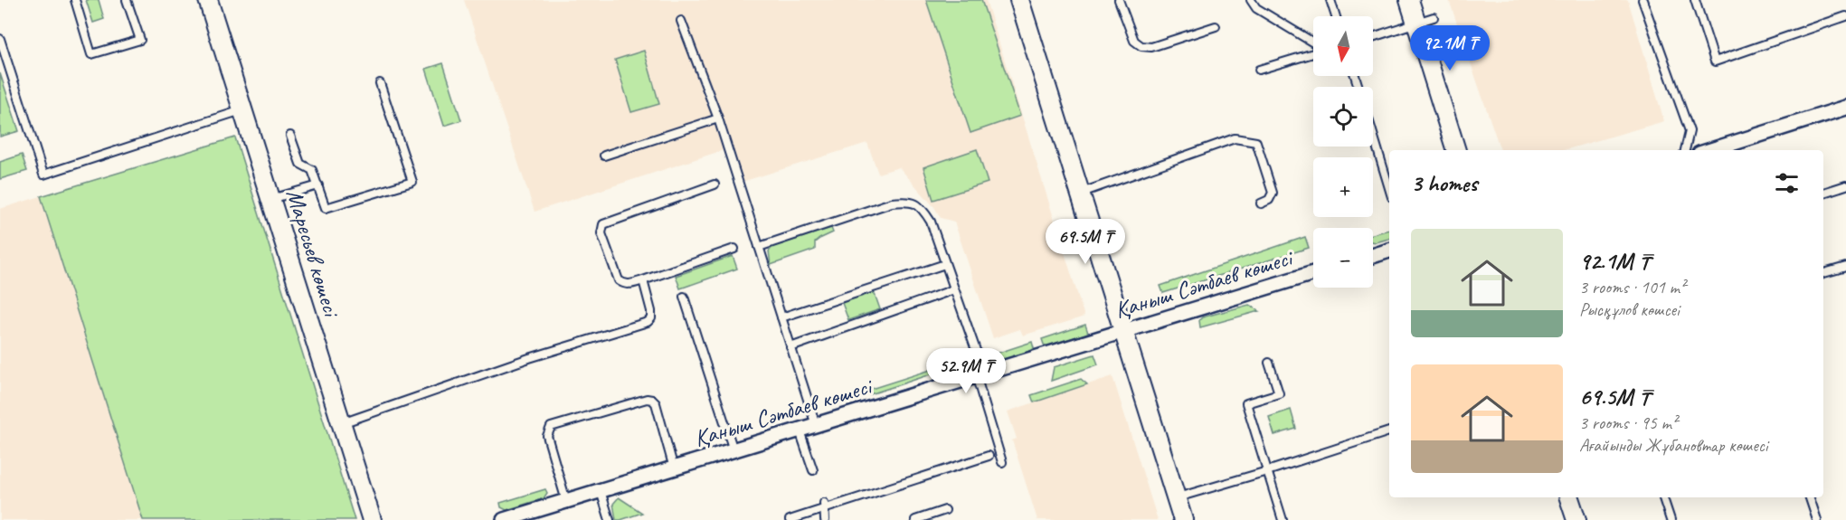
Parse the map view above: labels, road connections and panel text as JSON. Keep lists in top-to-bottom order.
{
  "streets": {
    "street": ["Маресьев көшесі", "Қаныш Сәтбаев көшесі"]
  },
  "north": "bottom",
  "page": {
    "map_buttons": ["+", "−"],
    "price": ["92.1M ₸", "69.5M ₸", "52.9M ₸"],
    "heading": "3 homes",
    "list": [
      {
        "name": "92.1M ₸",
        "note": "3 rooms · 101 m² · Рысқұлов көшсеі"
      },
      {
        "name": "69.5M ₸",
        "note": "3 rooms · 95 m² · Ағайынды Жұбановтар көшесі"
      }
    ]
  }
}
